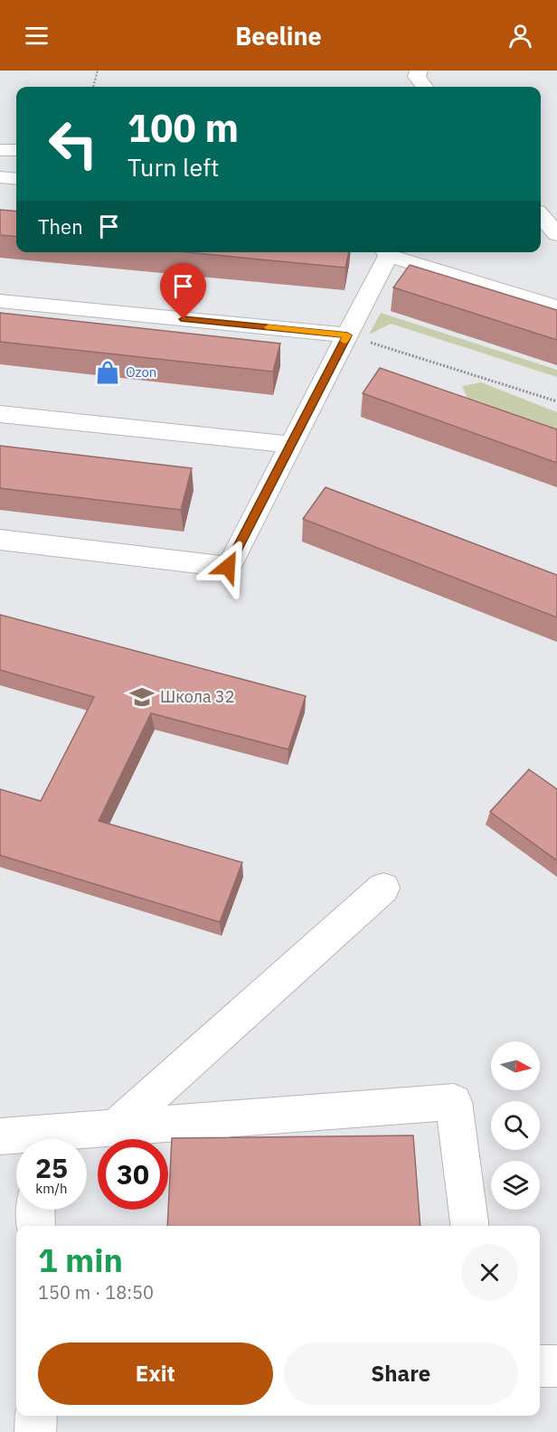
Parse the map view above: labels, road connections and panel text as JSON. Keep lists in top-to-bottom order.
{
  "places": {
    "shop": ["Ozon"],
    "school or university": ["Школа 32"]
  },
  "north": "right",
  "page": {
    "header": "Beeline",
    "turn": ["100 m", "Turn left"],
    "then": "Then",
    "speed": "25 km/h",
    "limit": "30",
    "heading": ["1 min", "150 m · 18:50"],
    "buttons": ["Exit", "Share"]
  }
}
